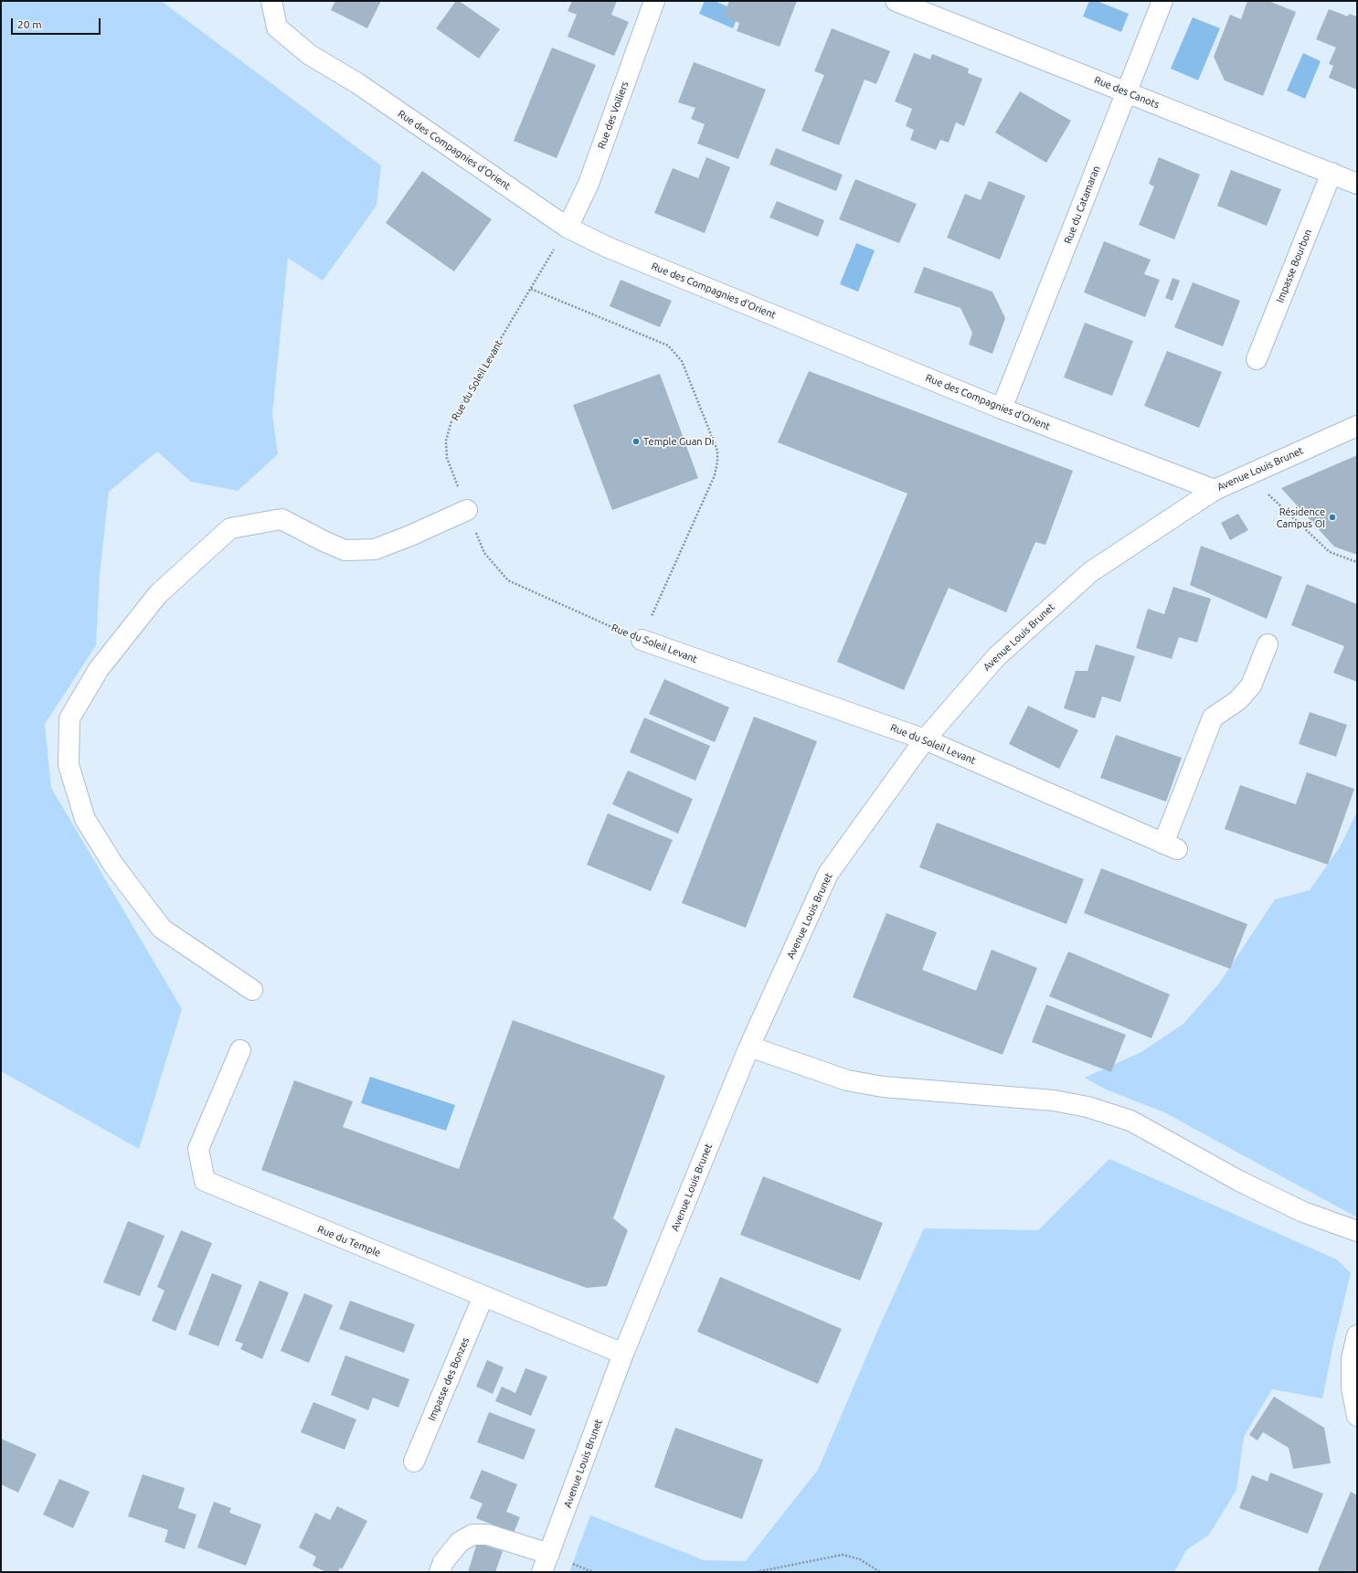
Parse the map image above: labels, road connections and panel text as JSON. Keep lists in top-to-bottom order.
{
  "streets": {
    "street": [
      "Rue des Canots",
      "Rue des Voiliers",
      "Rue des Compagnies d'Orient",
      "Rue du Catamaran",
      "Impasse Bourbon",
      "Rue du Soleil Levant",
      "Avenue Louis Brunet",
      "Rue du Temple",
      "Impasse des Bonzes"
    ]
  },
  "crossings": [
    ["Rue des Canots", "Rue du Catamaran"],
    ["Rue des Canots", "Impasse Bourbon"],
    ["Rue des Voiliers", "Rue des Compagnies d'Orient"],
    ["Rue des Voiliers", "Rue du Soleil Levant"],
    ["Rue des Compagnies d'Orient", "Rue du Catamaran"],
    ["Rue des Compagnies d'Orient", "Rue du Soleil Levant"],
    ["Rue des Compagnies d'Orient", "Avenue Louis Brunet"],
    ["Rue du Soleil Levant", "Avenue Louis Brunet"],
    ["Avenue Louis Brunet", "Rue du Temple"],
    ["Rue du Temple", "Impasse des Bonzes"]
  ],
  "places": ["Temple Guan Di", "Résidence Campus OI"],
  "scale_bar": "20 m"
}
